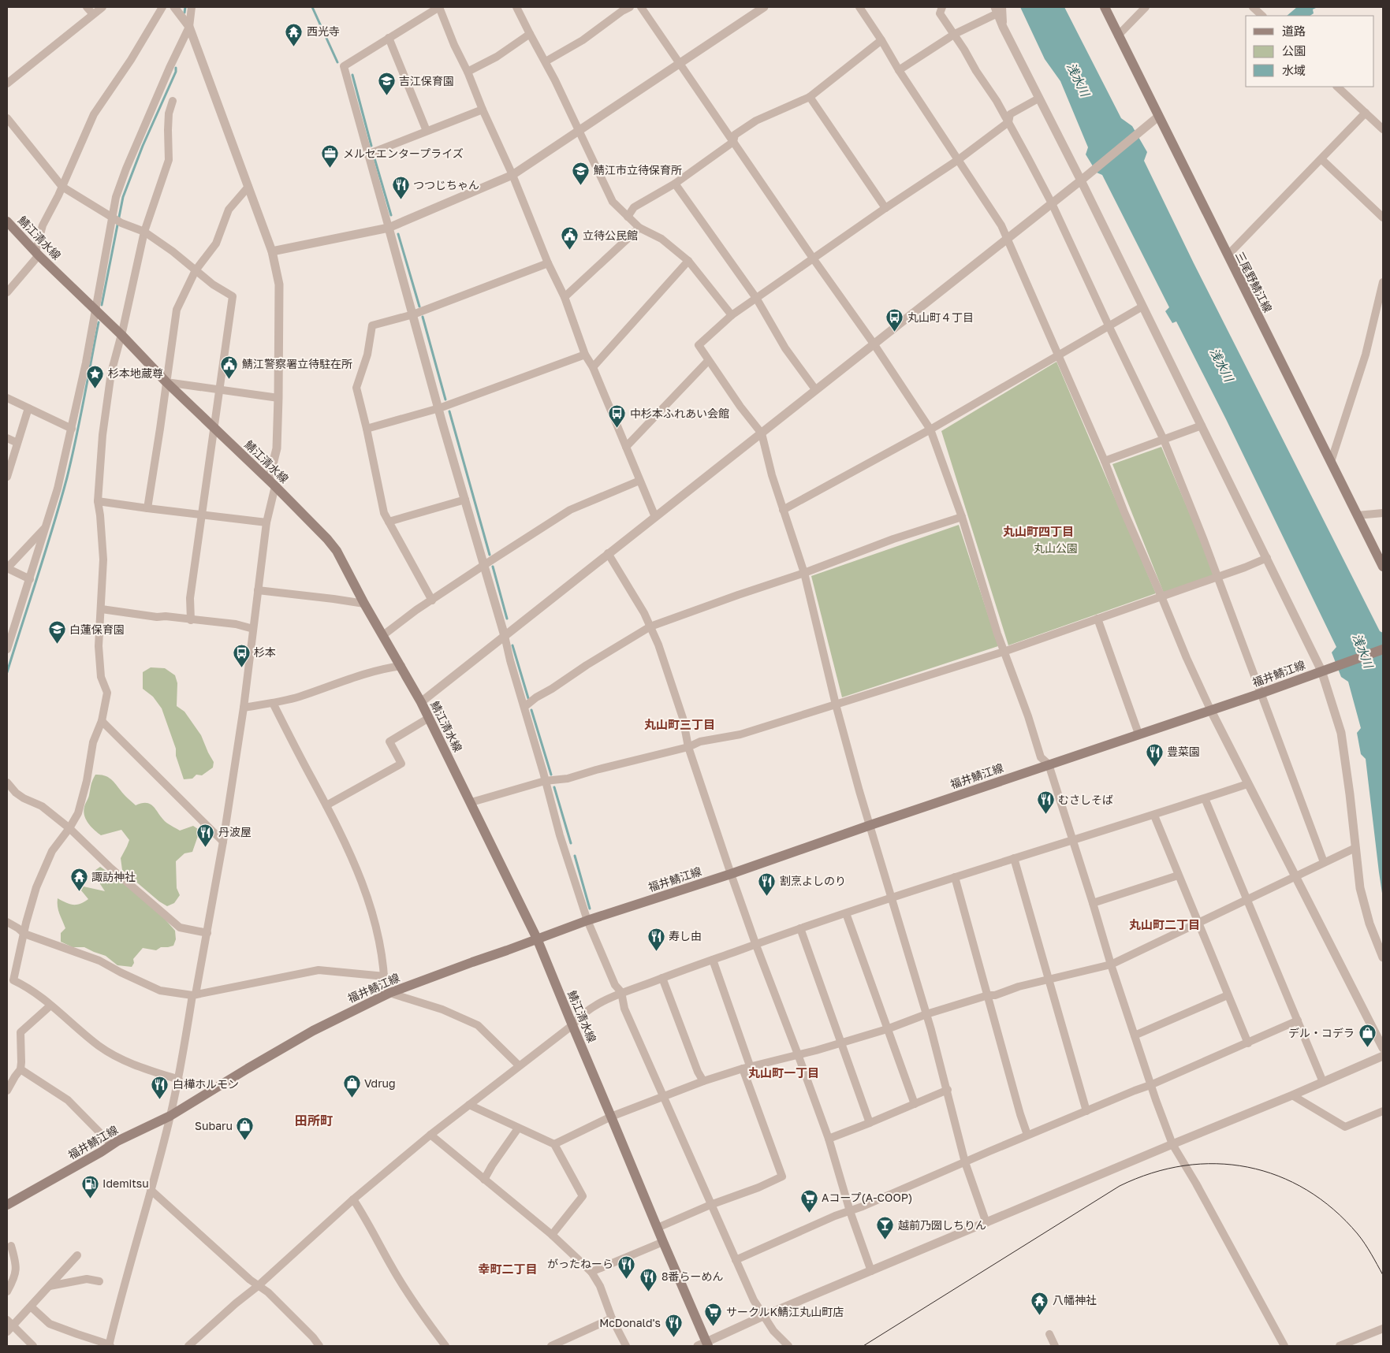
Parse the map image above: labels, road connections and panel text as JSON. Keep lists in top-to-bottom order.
{
  "streets": {
    "main road": ["鯖江清水線", "三尾野鯖江線", "福井鯖江線"]
  },
  "crossings": [
    ["鯖江清水線", "福井鯖江線"]
  ],
  "districts": [
    "丸山町四丁目",
    "丸山町三丁目",
    "丸山町二丁目",
    "丸山町一丁目",
    "田所町",
    "幸町二丁目"
  ],
  "water": ["浅水川"],
  "parks": ["丸山公園"],
  "places": {
    "temple": ["西光寺", "諏訪神社", "八幡神社"],
    "school or university": ["吉江保育園", "鯖江市立待保育所", "白蓮保育園"],
    "office": ["メルセエンタープライズ"],
    "restaurant": [
      "つつじちゃん",
      "豊菜園",
      "むさしそば",
      "丹波屋",
      "割烹よしのり",
      "寿し由",
      "白樺ホルモン",
      "がったねーら",
      "8番らーめん",
      "McDonald's"
    ],
    "public building": ["立待公民館", "鯖江警察署立待駐在所"],
    "bus stop": ["丸山町４丁目", "中杉本ふれあい会館", "杉本"],
    "place": ["杉本地蔵尊"],
    "shop": ["デル・コデラ", "Vdrug", "Subaru"],
    "fuel station": ["Idemitsu"],
    "supermarket": ["Aコープ(A-COOP)", "サークルK鯖江丸山町店"],
    "bar": ["越前乃圀しちりん"]
  },
  "legend": ["道路", "公園", "水域"]
}
